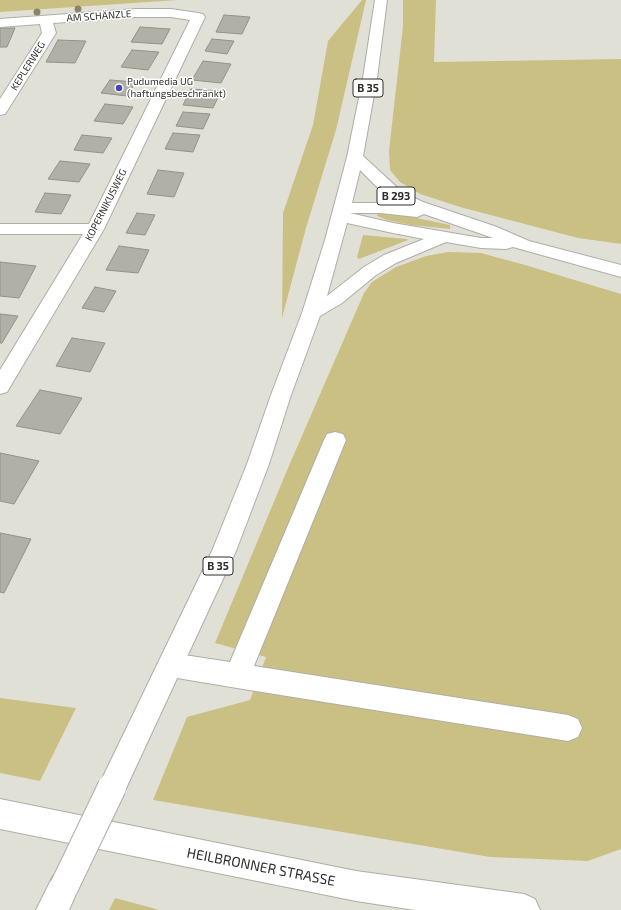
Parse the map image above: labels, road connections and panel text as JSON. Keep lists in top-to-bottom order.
{
  "streets": {
    "main road": [
      "AM SCHÄNZLE",
      "KEPLERWEG",
      "B 35",
      "B 293",
      "KOPERNIKUSWEG",
      "HEILBRONNER STRASSE"
    ]
  },
  "crossings": [
    ["AM SCHÄNZLE", "KEPLERWEG"],
    ["AM SCHÄNZLE", "KOPERNIKUSWEG"],
    ["B 35", "B 293"]
  ],
  "places": ["Pudumedia UG (haftungsbeschränkt)"]
}
